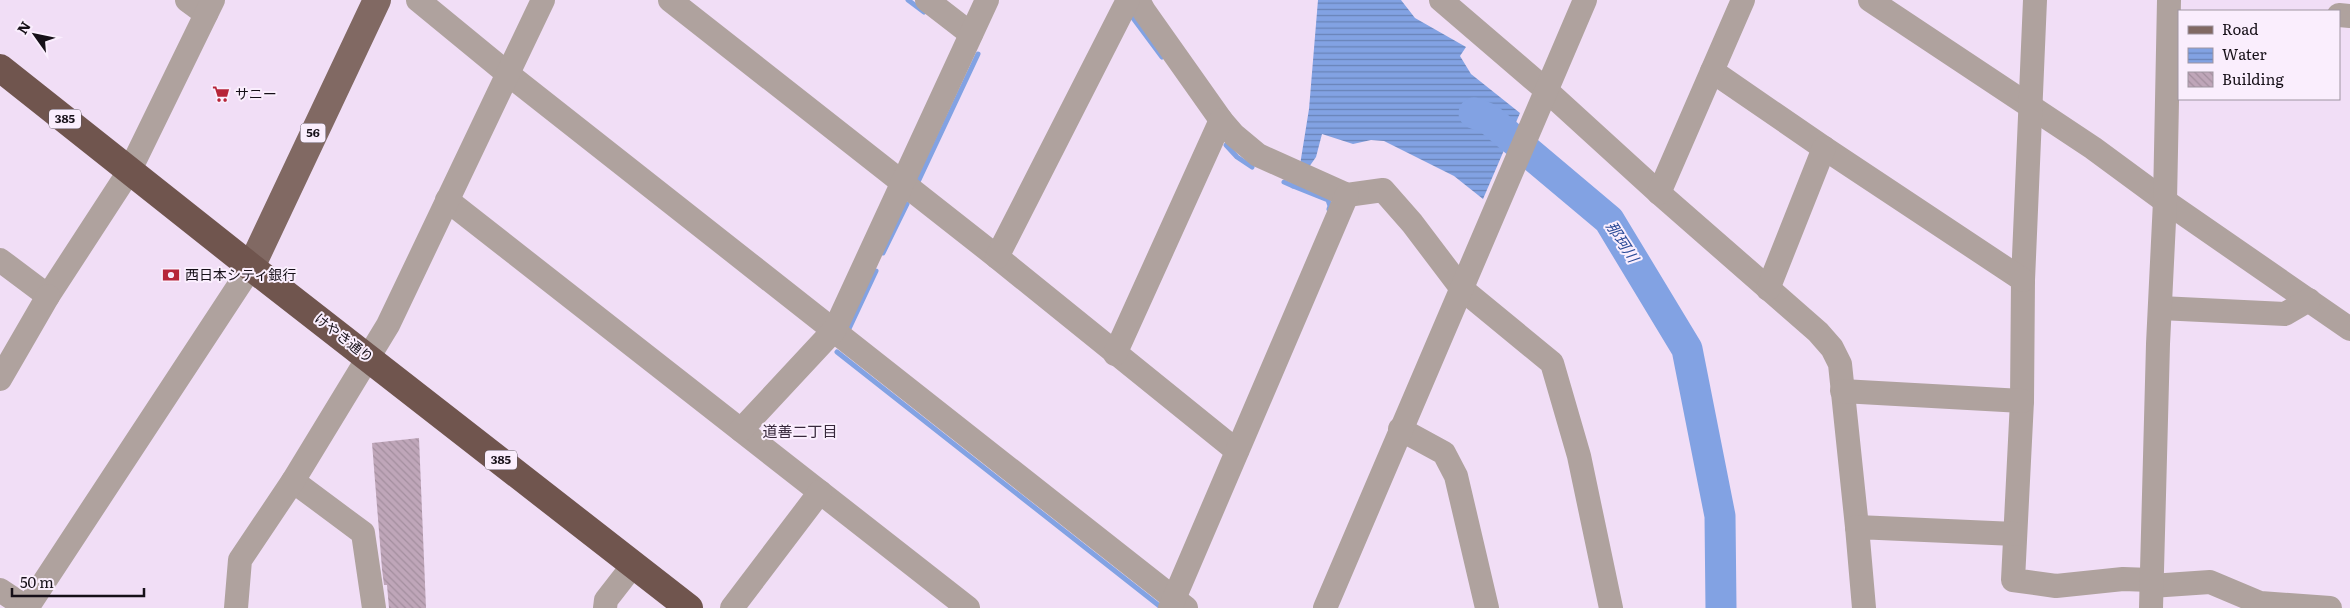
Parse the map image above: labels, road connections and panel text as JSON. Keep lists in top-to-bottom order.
{
  "streets": {
    "highway": ["385", "けやき通り"],
    "main road": ["56"]
  },
  "crossings": [
    ["56", "けやき通り"]
  ],
  "districts": ["道善二丁目"],
  "water": ["那珂川"],
  "places": {
    "supermarket": ["サニー"],
    "bank": ["西日本シティ銀行"]
  },
  "legend": ["Road", "Water", "Building"],
  "scale_bar": "50 m",
  "north": "top left"
}
